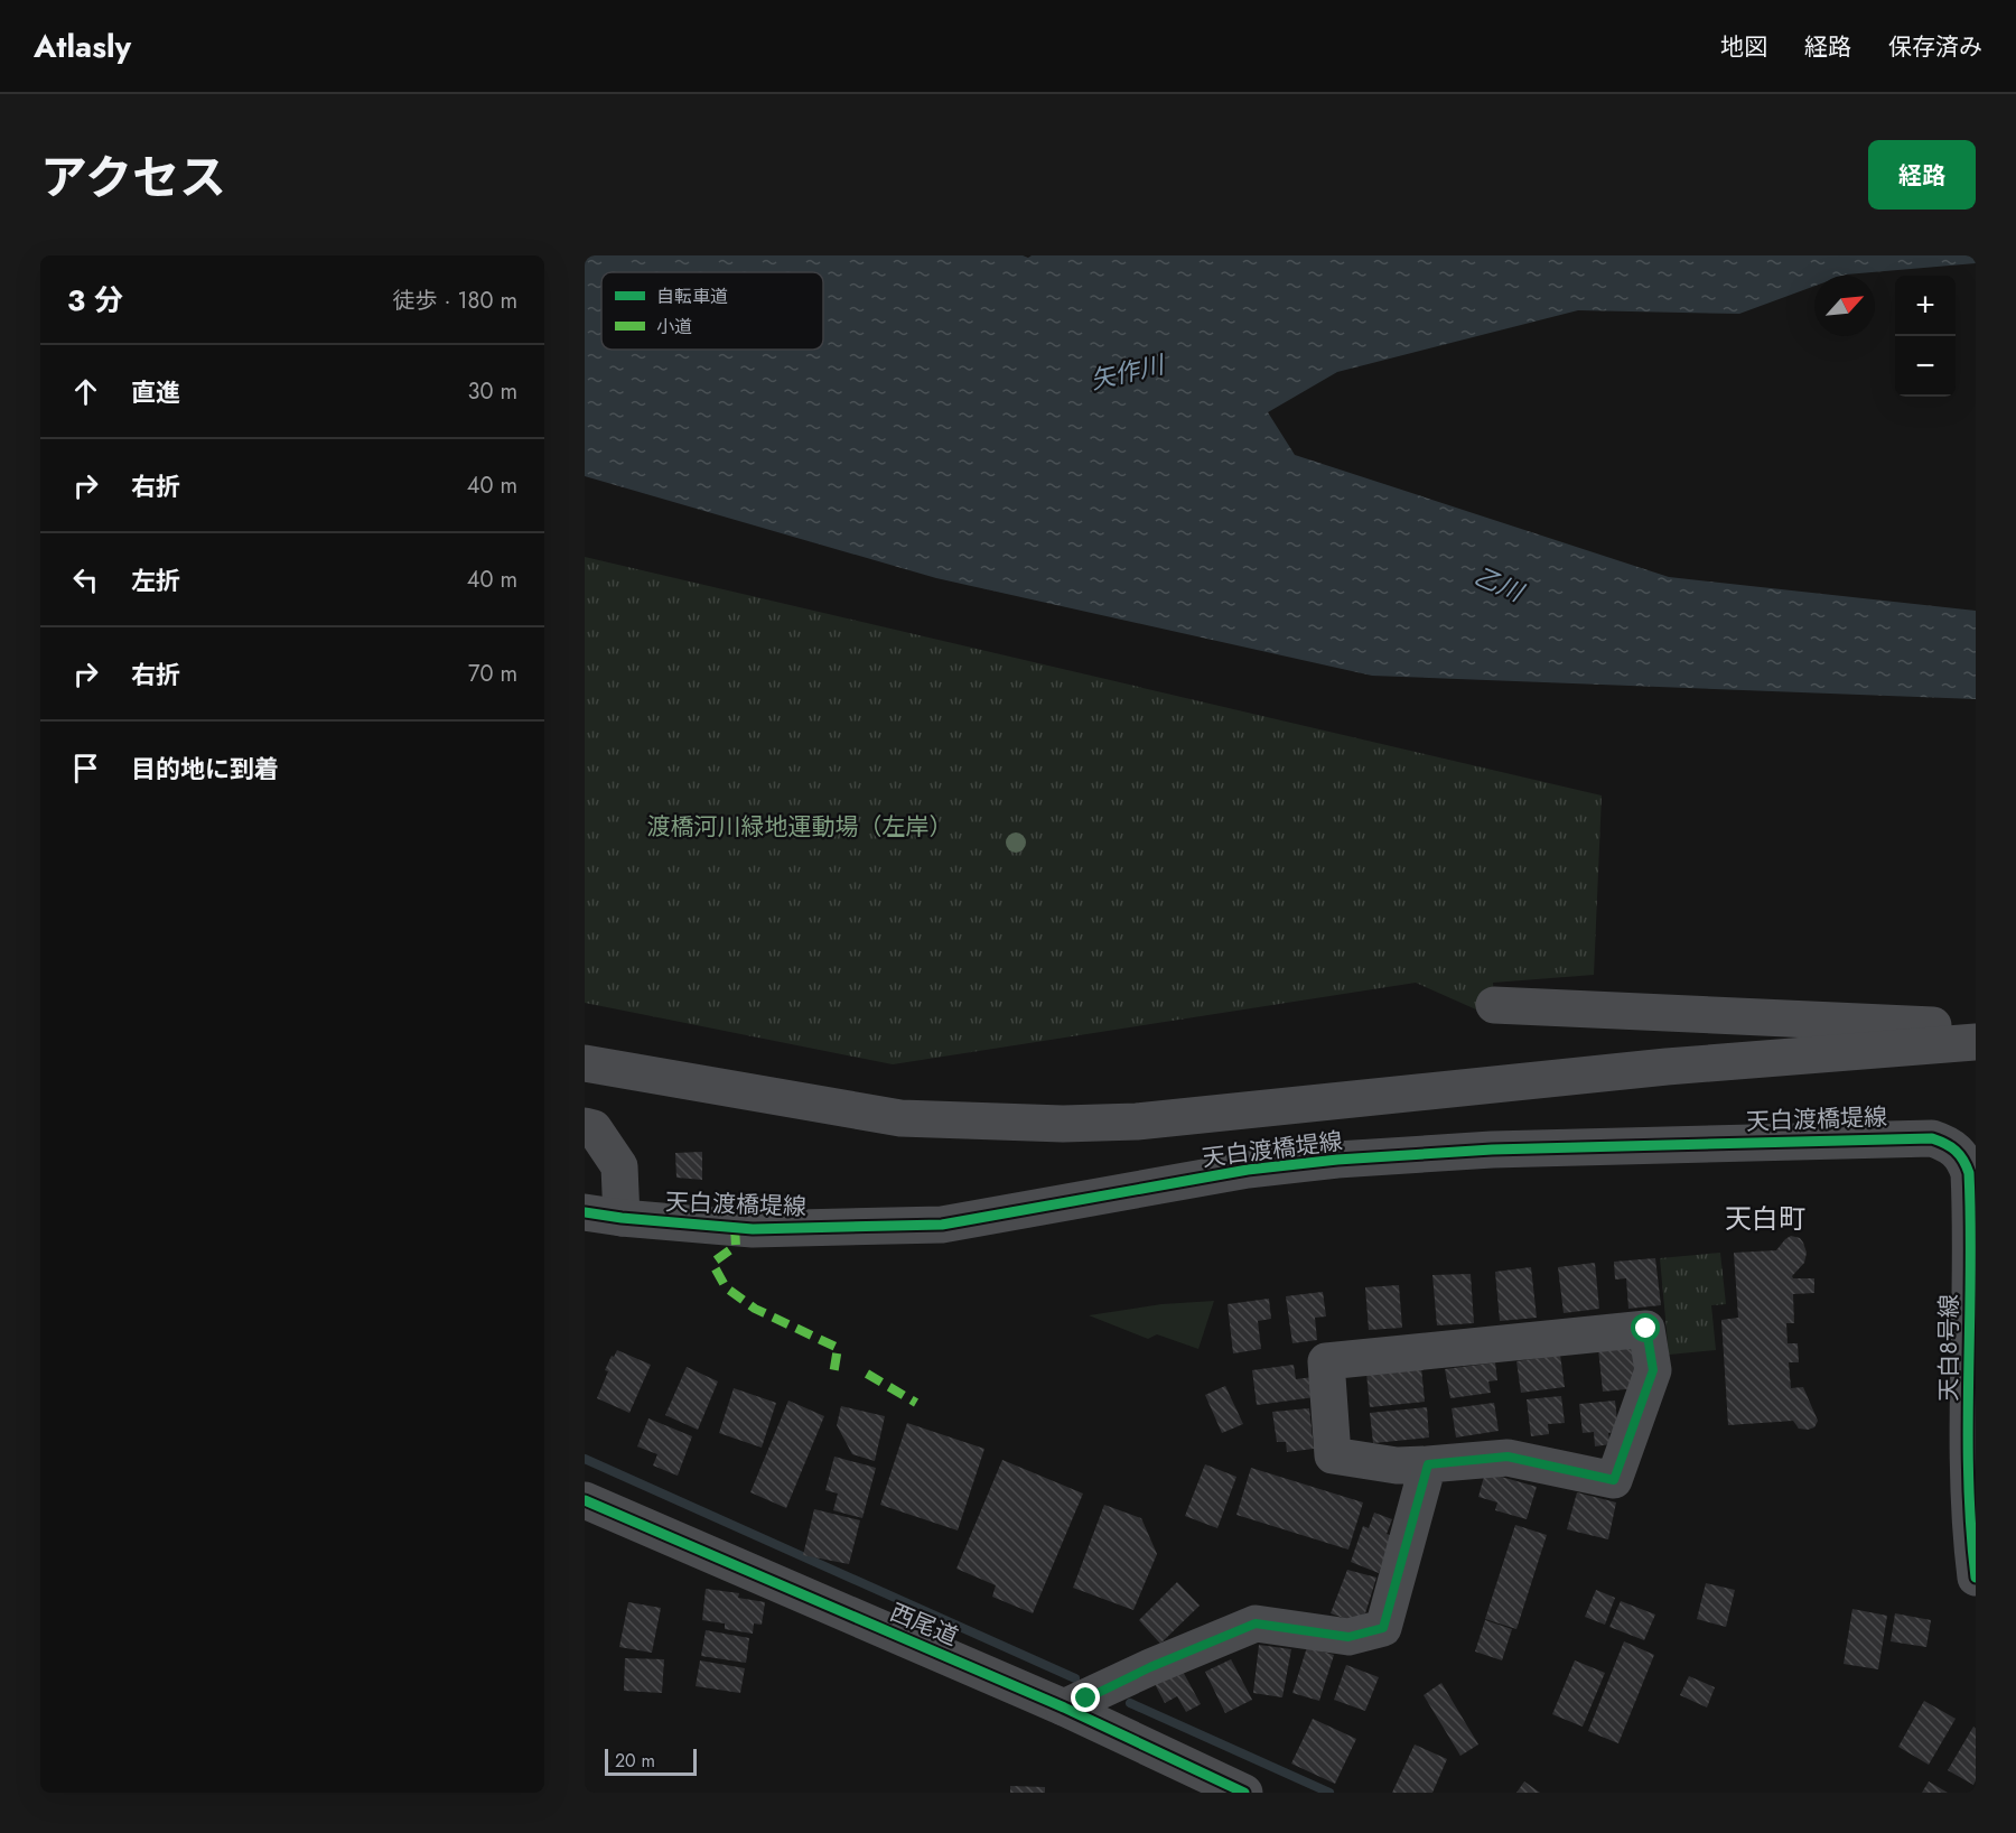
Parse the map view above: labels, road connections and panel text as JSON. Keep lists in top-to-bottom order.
{
  "streets": {
    "street": ["天白渡橋堤線", "天白8号線", "西尾道"]
  },
  "crossings": [
    ["天白渡橋堤線", "天白8号線"]
  ],
  "districts": ["天白町"],
  "water": ["矢作川", "乙川"],
  "parks": ["渡橋河川緑地運動場（左岸）"],
  "legend": ["自転車道", "小道"],
  "scale_bar": "20 m",
  "north": "top right",
  "page": {
    "header": "Atlasly",
    "nav": ["地図", "経路", "保存済み"],
    "title": "アクセス",
    "buttons": "経路",
    "heading": ["3 分", "徒歩 · 180 m"],
    "map_buttons": ["+", "−"],
    "list": [
      ["直進", "30 m"],
      ["右折", "40 m"],
      ["左折", "40 m"],
      ["右折", "70 m"],
      "目的地に到着"
    ],
    "scale": "20 m"
  }
}
